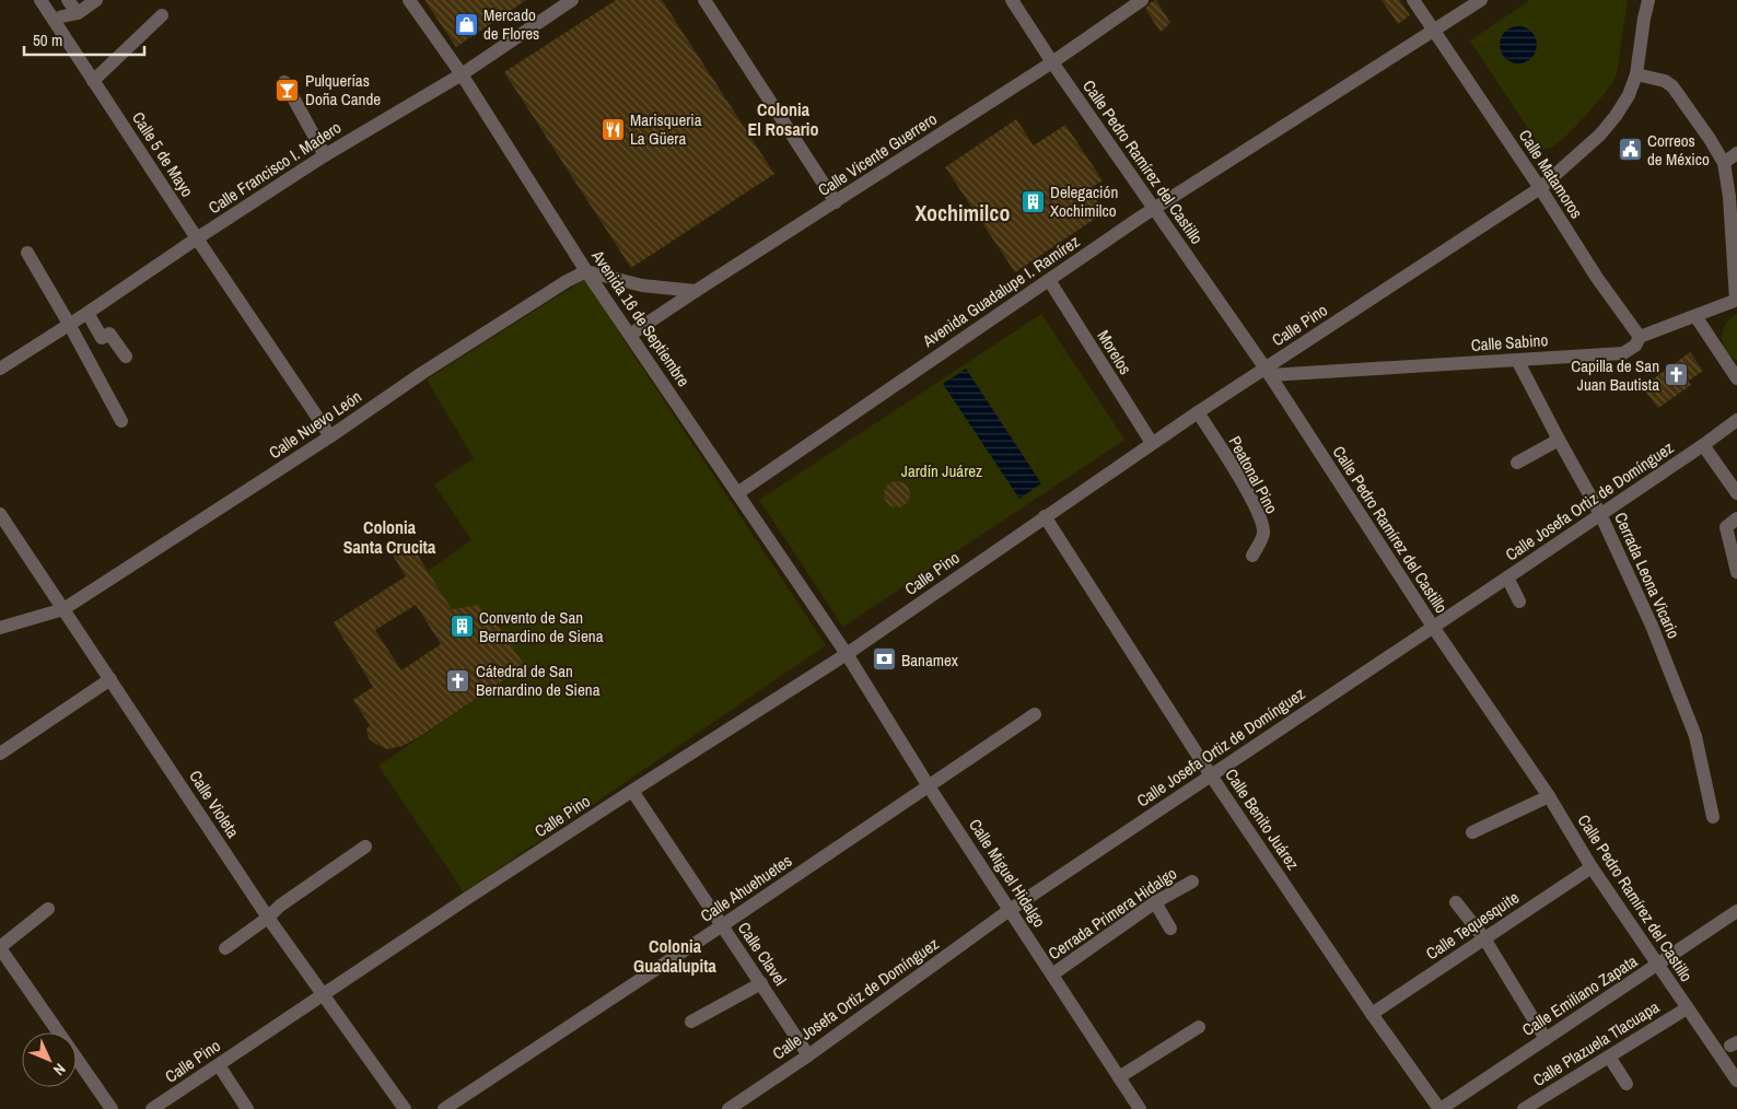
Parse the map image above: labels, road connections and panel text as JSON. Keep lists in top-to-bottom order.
{
  "streets": {
    "street": [
      "Calle 5 de Mayo",
      "Calle Vicente Guerrero",
      "Calle Pedro Ramírez del Castillo",
      "Calle Francisco I. Madero",
      "Calle Matamoros",
      "Avenida Guadalupe I. Ramírez",
      "Avenida 16 de Septiembre",
      "Calle Pino",
      "Calle Sabino",
      "Morelos",
      "Calle Nuevo León",
      "Peatonal Pino",
      "Calle Josefa Ortiz de Domínguez",
      "Cerrada Leona Vicario",
      "Calle Violeta",
      "Calle Benito Juárez",
      "Calle Miguel Hidalgo",
      "Calle Ahuehuetes",
      "Cerrada Primera Hidalgo",
      "Calle Tequesquite",
      "Calle Clavel",
      "Calle Emiliano Zapata",
      "Calle Plazuela Tlacuapa"
    ]
  },
  "crossings": [
    ["Calle 5 de Mayo", "Calle Francisco I. Madero"],
    ["Calle 5 de Mayo", "Calle Nuevo León"],
    ["Calle Vicente Guerrero", "Calle Pedro Ramírez del Castillo"],
    ["Calle Vicente Guerrero", "Avenida 16 de Septiembre"],
    ["Calle Pedro Ramírez del Castillo", "Avenida Guadalupe I. Ramírez"],
    ["Calle Pedro Ramírez del Castillo", "Calle Pino"],
    ["Calle Pedro Ramírez del Castillo", "Calle Sabino"],
    ["Calle Pedro Ramírez del Castillo", "Calle Josefa Ortiz de Domínguez"],
    ["Calle Pedro Ramírez del Castillo", "Calle Tequesquite"],
    ["Calle Pedro Ramírez del Castillo", "Calle Emiliano Zapata"],
    ["Calle Pedro Ramírez del Castillo", "Calle Plazuela Tlacuapa"],
    ["Calle Francisco I. Madero", "Avenida 16 de Septiembre"],
    ["Calle Matamoros", "Avenida Guadalupe I. Ramírez"],
    ["Calle Matamoros", "Calle Pino"],
    ["Calle Matamoros", "Calle Sabino"],
    ["Avenida Guadalupe I. Ramírez", "Avenida 16 de Septiembre"],
    ["Avenida Guadalupe I. Ramírez", "Morelos"],
    ["Avenida 16 de Septiembre", "Calle Pino"],
    ["Avenida 16 de Septiembre", "Calle Nuevo León"],
    ["Avenida 16 de Septiembre", "Calle Miguel Hidalgo"],
    ["Calle Pino", "Calle Sabino"],
    ["Calle Pino", "Morelos"],
    ["Calle Pino", "Peatonal Pino"],
    ["Calle Pino", "Calle Violeta"],
    ["Calle Pino", "Calle Benito Juárez"],
    ["Calle Pino", "Calle Miguel Hidalgo"],
    ["Calle Pino", "Calle Clavel"],
    ["Calle Sabino", "Cerrada Leona Vicario"],
    ["Calle Nuevo León", "Calle Violeta"],
    ["Calle Josefa Ortiz de Domínguez", "Cerrada Leona Vicario"],
    ["Calle Josefa Ortiz de Domínguez", "Calle Benito Juárez"],
    ["Calle Josefa Ortiz de Domínguez", "Calle Miguel Hidalgo"],
    ["Calle Josefa Ortiz de Domínguez", "Calle Clavel"],
    ["Calle Benito Juárez", "Calle Tequesquite"],
    ["Calle Benito Juárez", "Calle Emiliano Zapata"],
    ["Calle Miguel Hidalgo", "Calle Ahuehuetes"],
    ["Calle Miguel Hidalgo", "Cerrada Primera Hidalgo"],
    ["Calle Ahuehuetes", "Calle Clavel"]
  ],
  "districts": [
    "Colonia El Rosario",
    "Xochimilco",
    "Colonia Santa Crucita",
    "Colonia Guadalupita"
  ],
  "parks": ["Jardín Juárez"],
  "places": {
    "shop": ["Mercado de Flores"],
    "bar": ["Pulquerías Doña Cande"],
    "restaurant": ["Marisqueria La Güera"],
    "public building": ["Correos de México"],
    "building": ["Delegación Xochimilco", "Convento de San Bernardino de Siena"],
    "church": ["Capilla de San Juan Bautista", "Cátedral de San Bernardino de Siena"],
    "bank": ["Banamex"]
  },
  "scale_bar": "50 m",
  "north": "bottom right"
}
